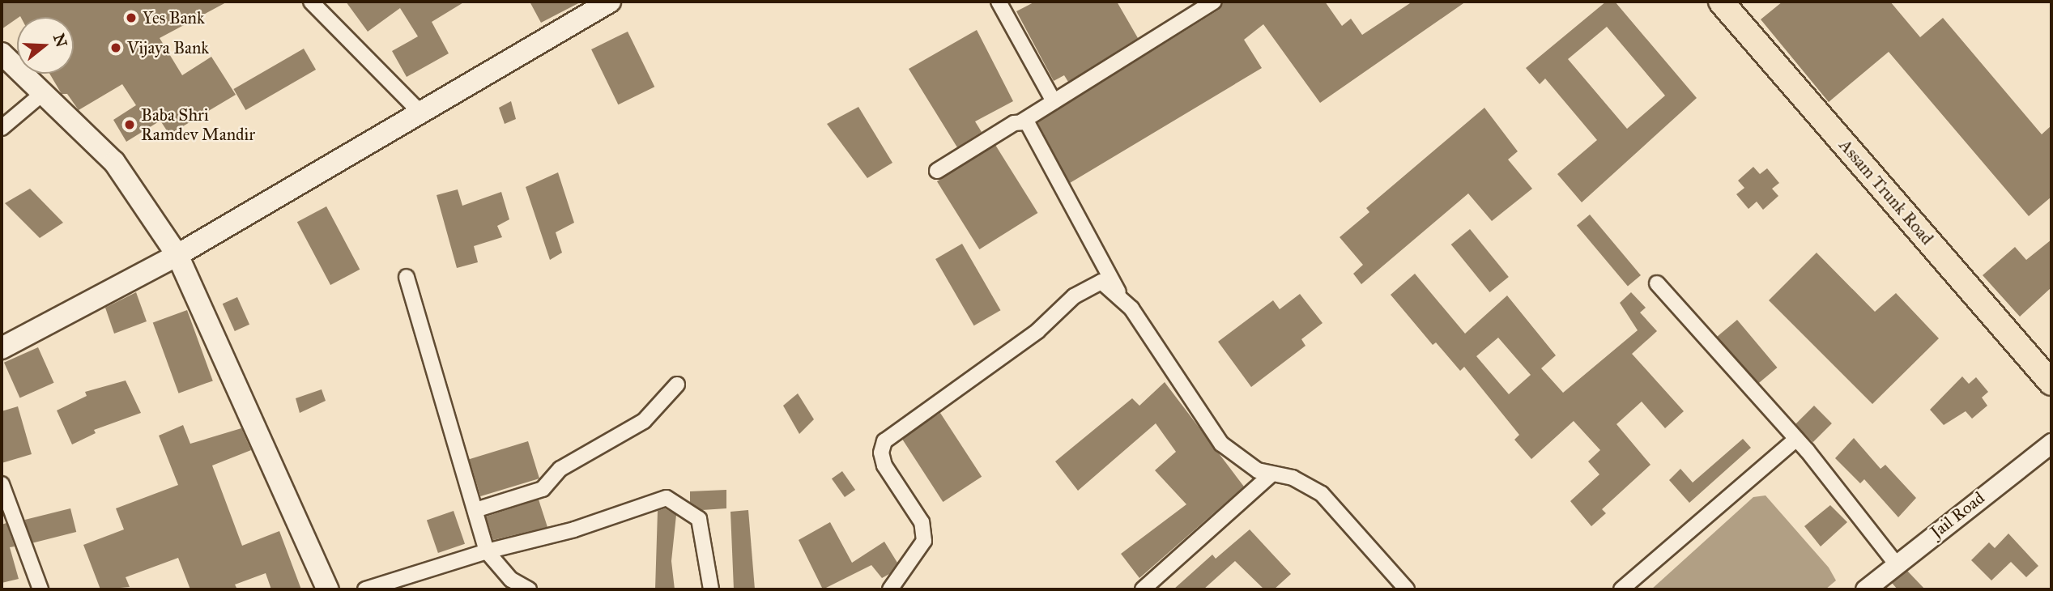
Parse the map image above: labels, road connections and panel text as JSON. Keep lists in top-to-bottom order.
{
  "streets": {
    "main road": ["Assam Trunk Road"],
    "street": ["Jail Road"]
  },
  "places": ["Yes Bank", "Vijaya Bank", "Baba Shri Ramdev Mandir"],
  "north": "right"
}
